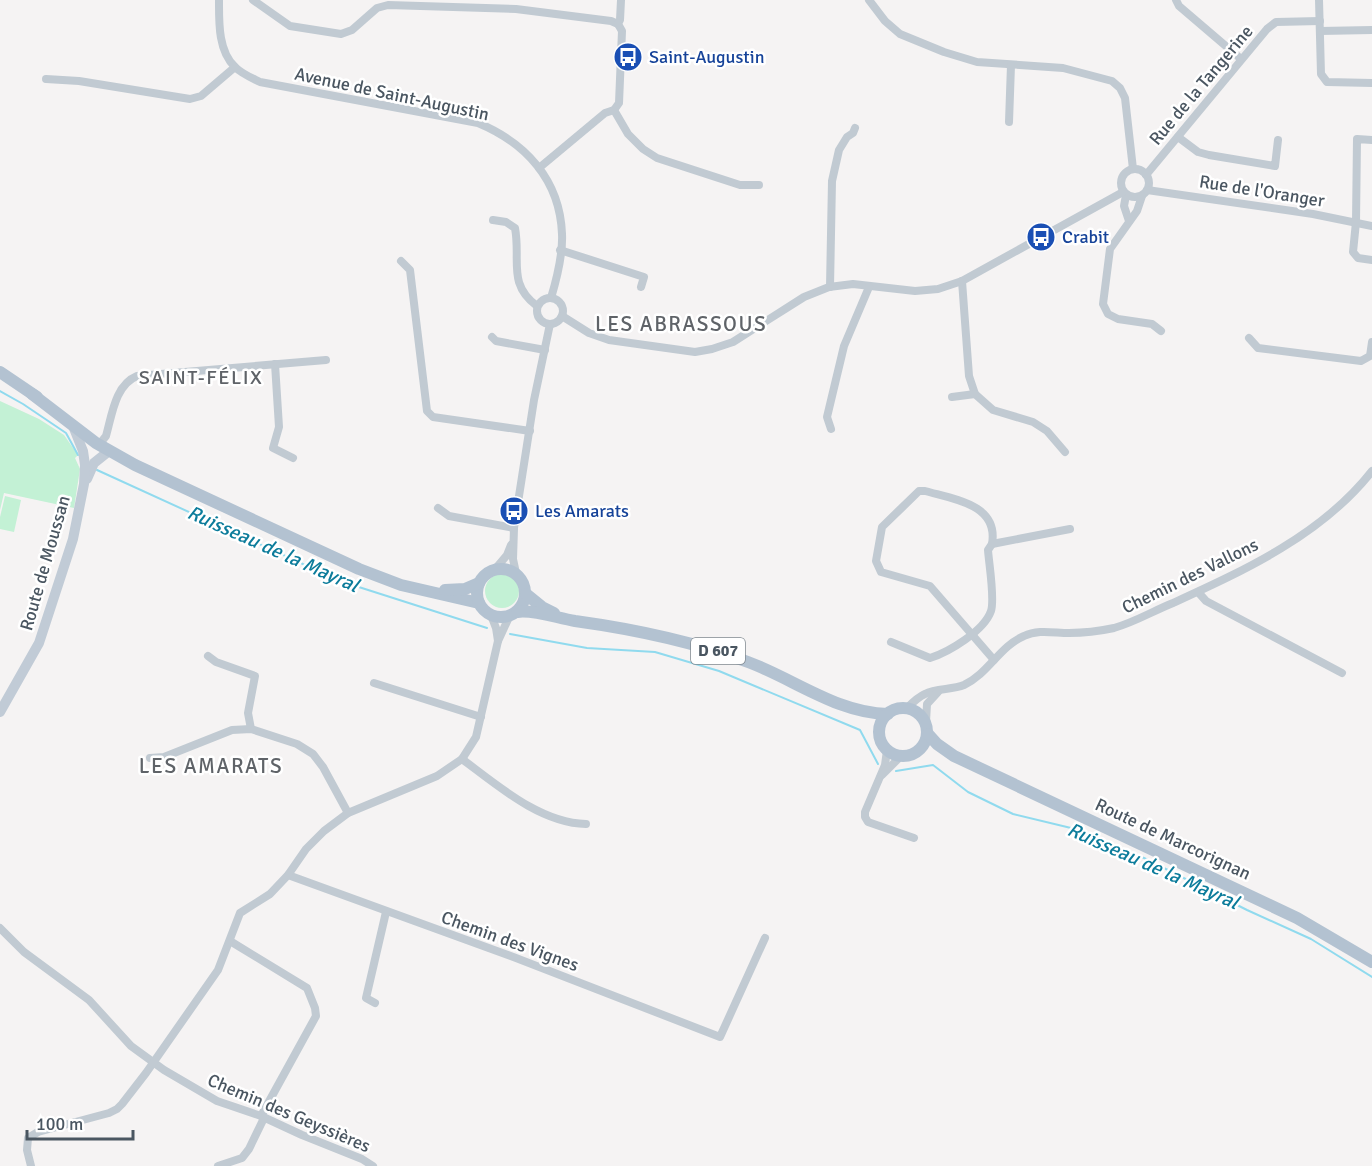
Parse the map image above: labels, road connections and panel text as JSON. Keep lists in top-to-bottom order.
{
  "streets": {
    "main road": ["D 607", "Route de Marcorignan"],
    "street": [
      "Rue de la Tangerine",
      "Avenue de Saint-Augustin",
      "Rue de l'Oranger",
      "Route de Moussan",
      "Chemin des Vallons",
      "Chemin des Vignes",
      "Chemin des Geyssières"
    ]
  },
  "crossings": [
    ["Rue de la Tangerine", "Rue de l'Oranger"],
    ["Chemin des Vallons", "D 607"],
    ["Chemin des Vallons", "Route de Marcorignan"],
    ["D 607", "Route de Marcorignan"]
  ],
  "districts": ["LES ABRASSOUS", "SAINT-FÉLIX", "LES AMARATS"],
  "water": ["Ruisseau de la Mayral"],
  "places": {
    "bus stop": ["Saint-Augustin", "Crabit", "Les Amarats"]
  },
  "scale_bar": "100 m"
}
